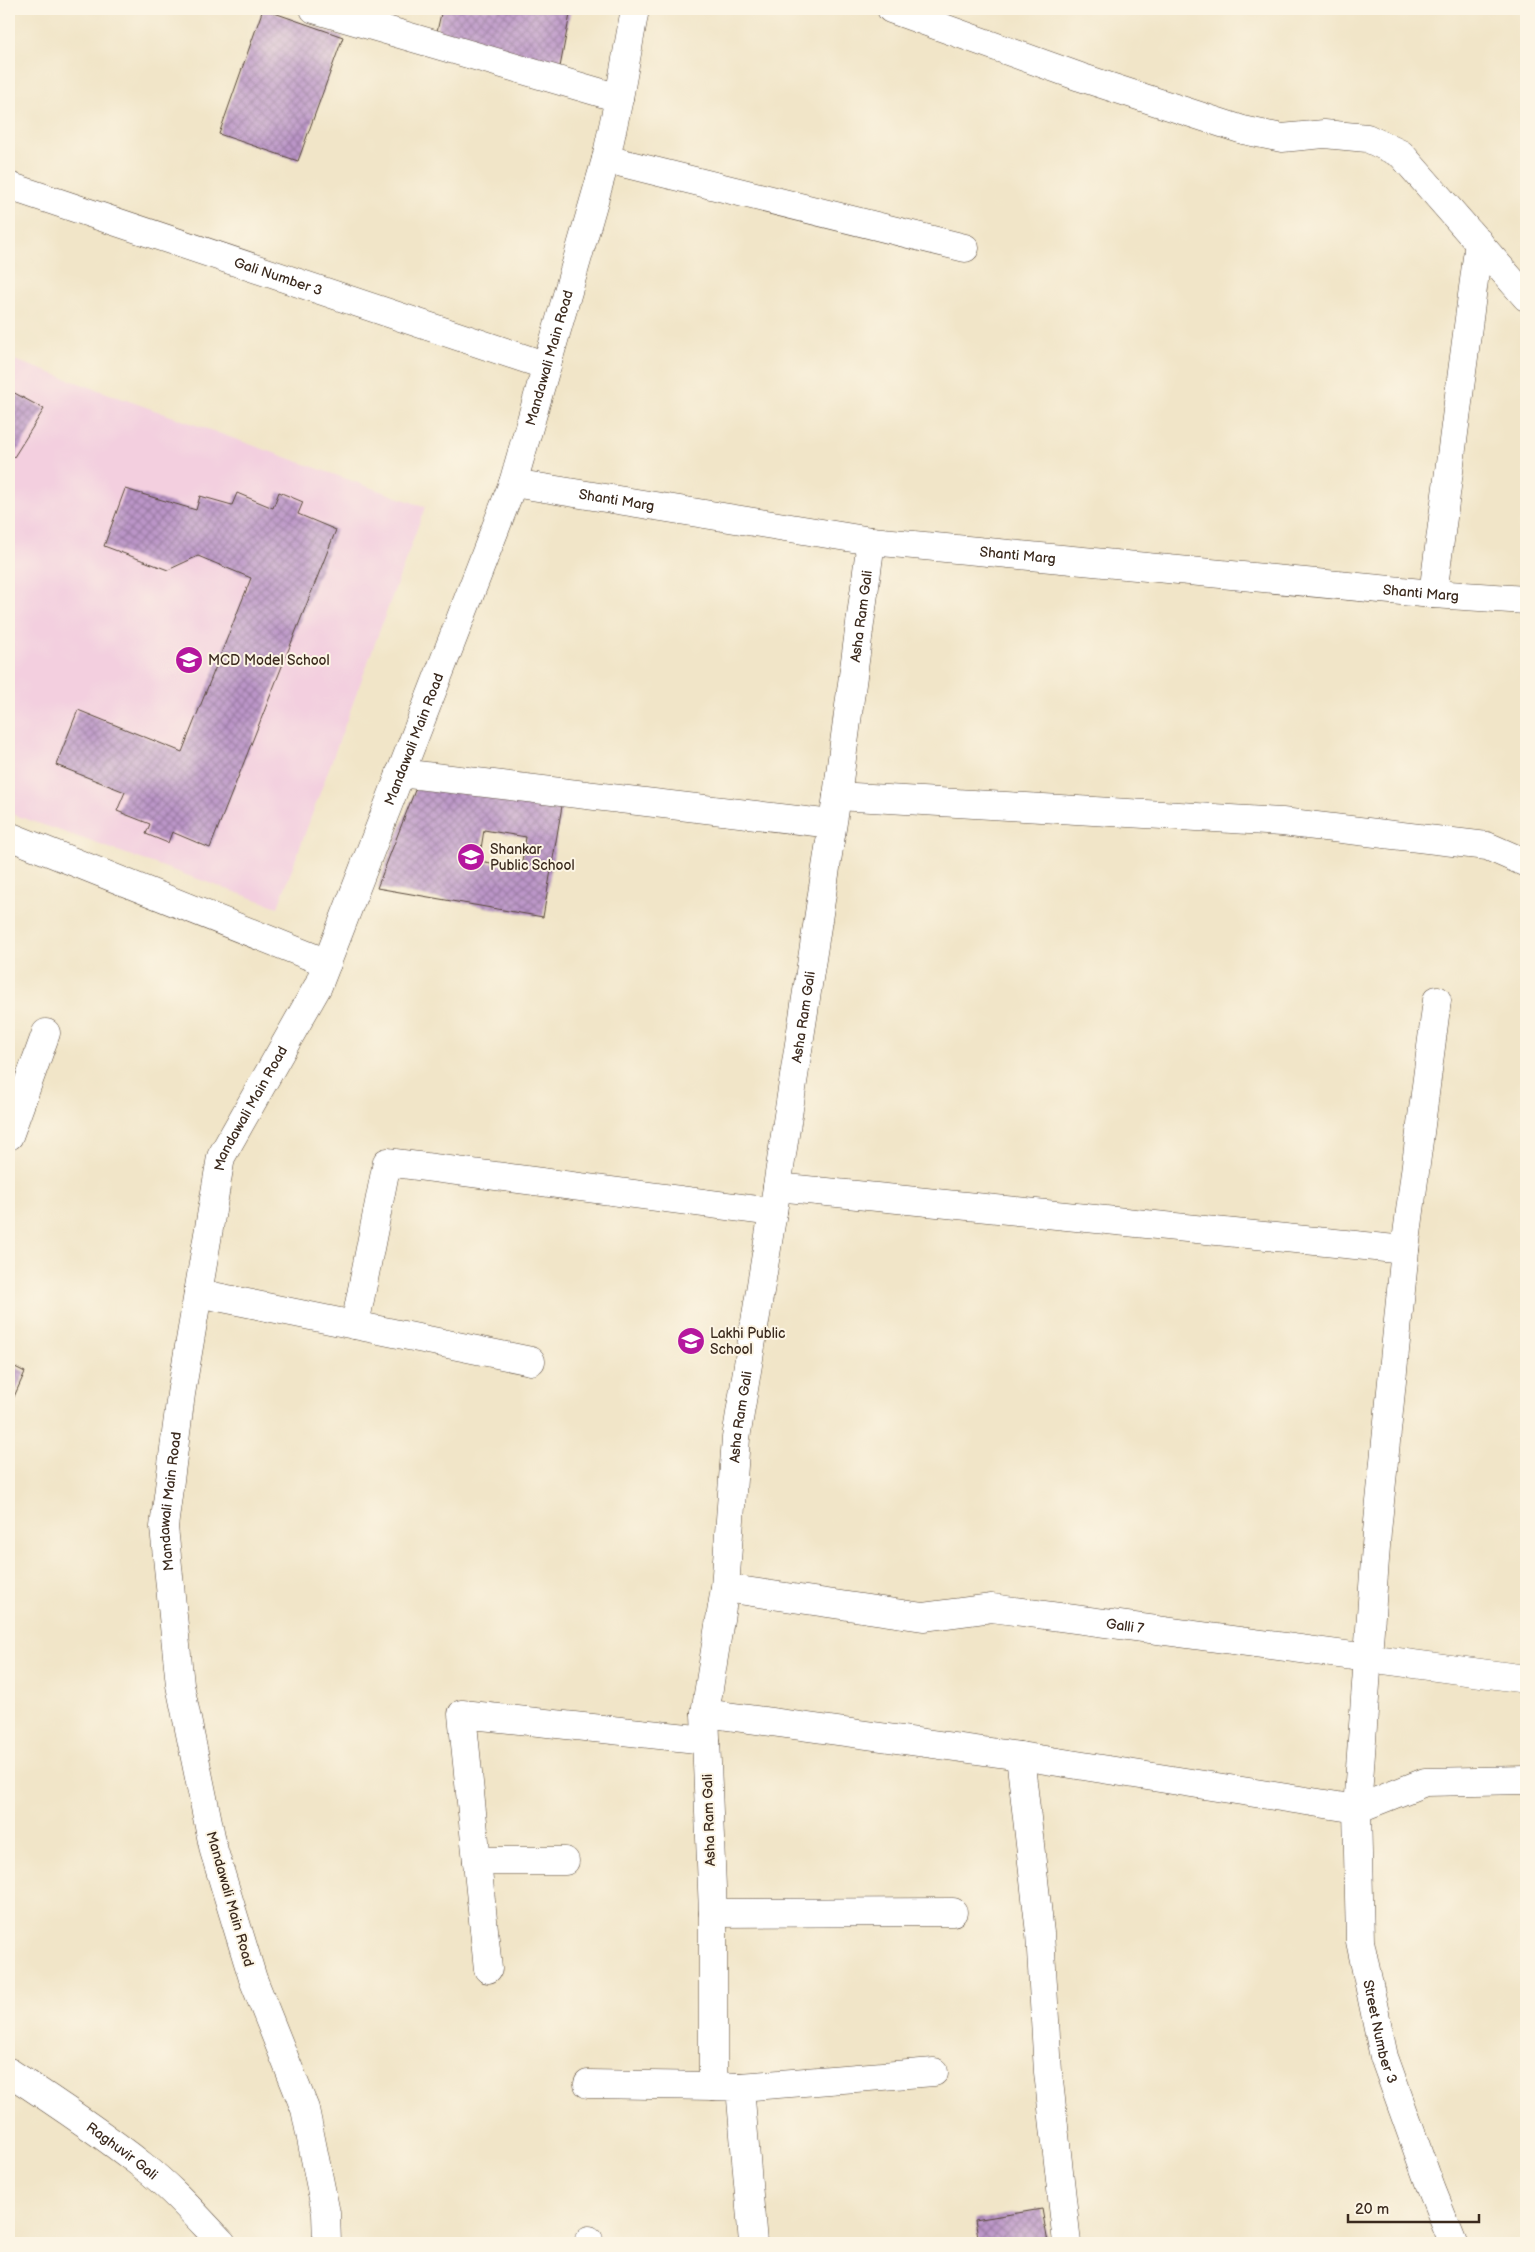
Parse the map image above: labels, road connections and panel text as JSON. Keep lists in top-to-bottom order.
{
  "streets": {
    "street": [
      "Gali Number 3",
      "Mandawali Main Road",
      "Shanti Marg",
      "Asha Ram Gali",
      "Galli 7",
      "Street Number 3",
      "Raghuvir Gali"
    ]
  },
  "crossings": [
    ["Gali Number 3", "Mandawali Main Road"],
    ["Mandawali Main Road", "Shanti Marg"],
    ["Shanti Marg", "Asha Ram Gali"],
    ["Asha Ram Gali", "Galli 7"],
    ["Galli 7", "Street Number 3"]
  ],
  "places": {
    "school or university": ["MCD Model School", "Shankar Public School", "Lakhi Public School"]
  },
  "scale_bar": "20 m"
}
